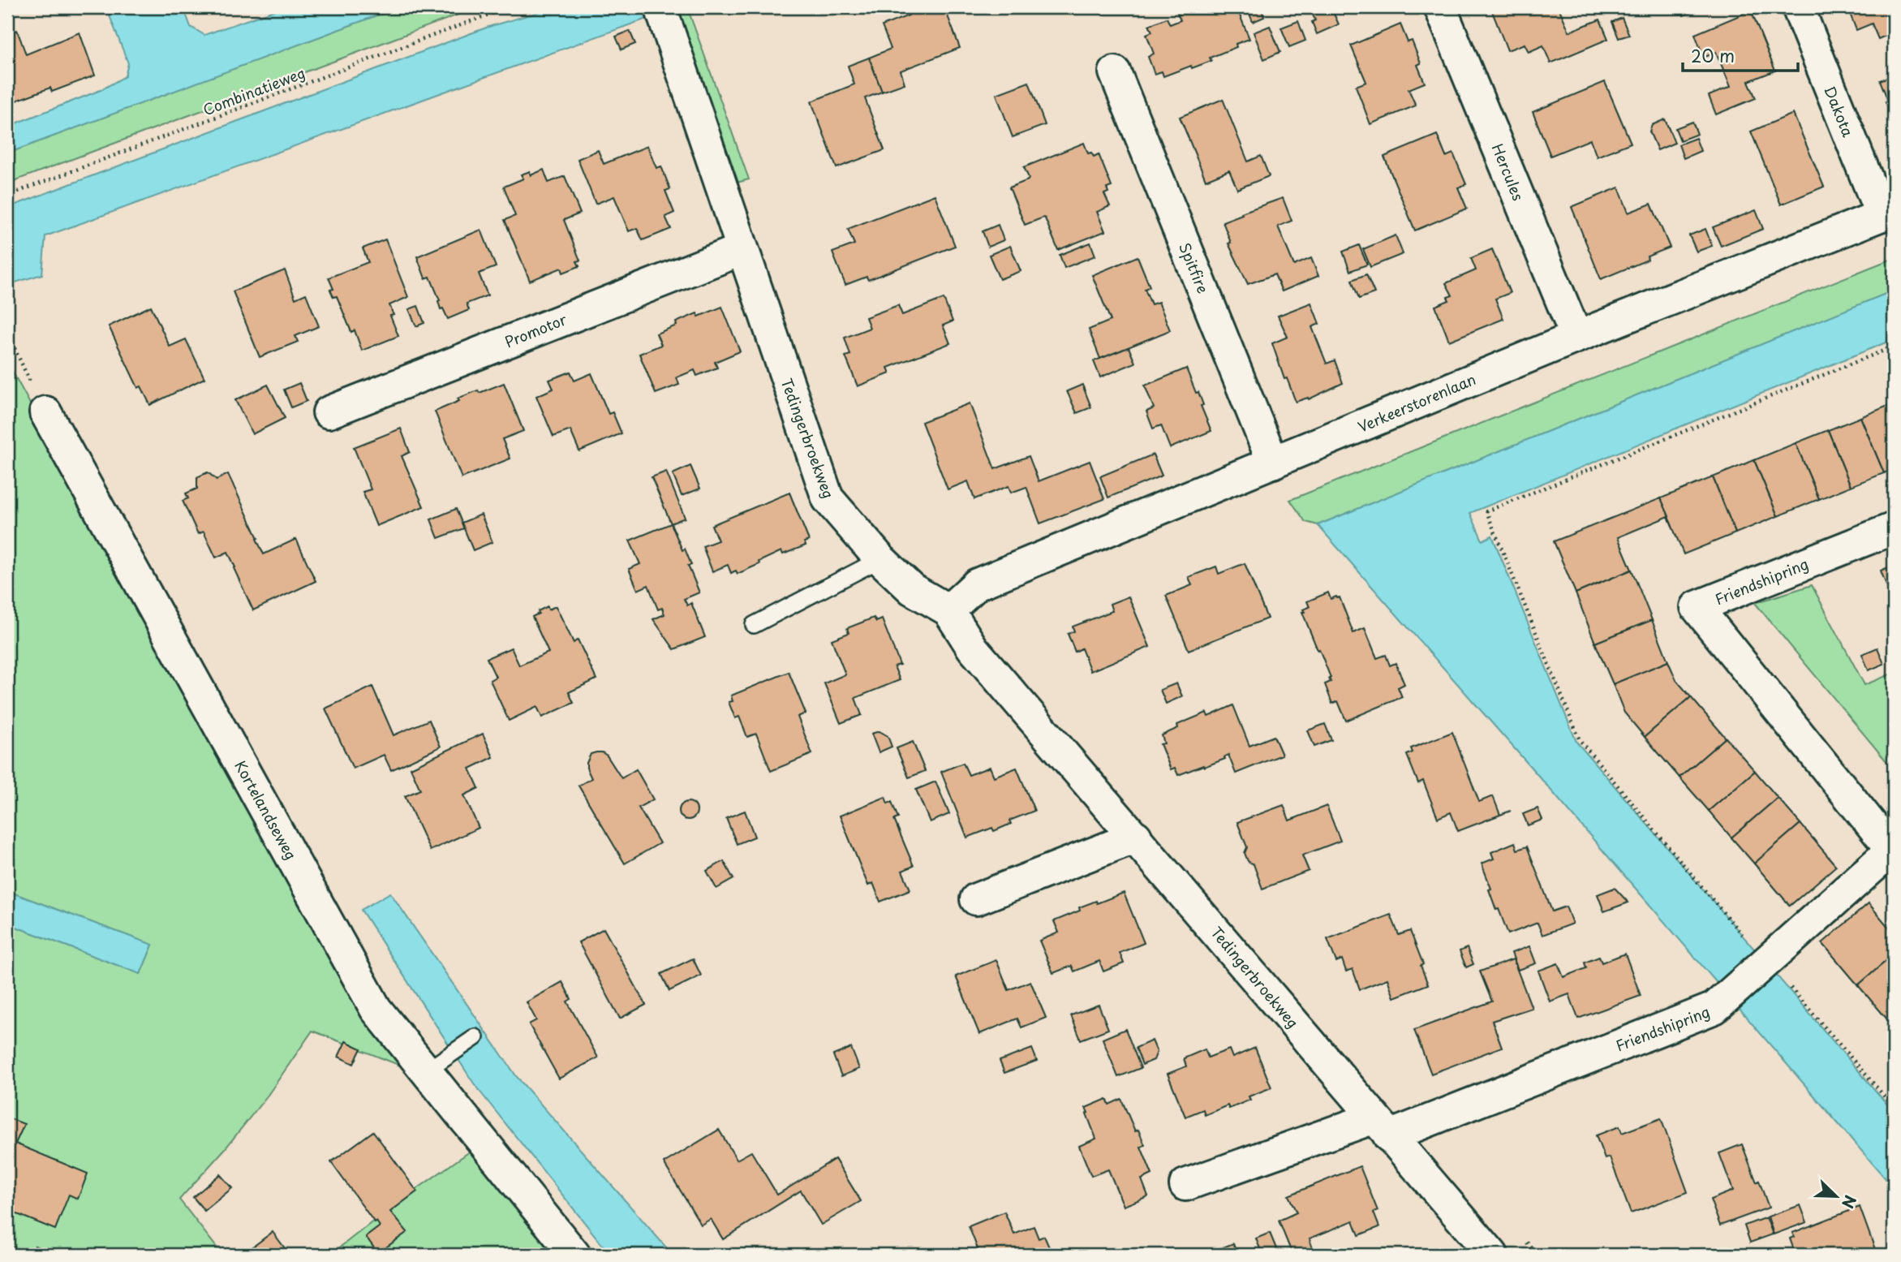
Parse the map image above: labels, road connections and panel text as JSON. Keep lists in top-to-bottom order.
{
  "streets": {
    "street": [
      "Dakota",
      "Hercules",
      "Spitfire",
      "Promotor",
      "Verkeerstorenlaan",
      "Tedingerbroekweg",
      "Friendshipring",
      "Kortelandseweg"
    ],
    "path": ["Combinatieweg"]
  },
  "crossings": [
    ["Dakota", "Verkeerstorenlaan"],
    ["Hercules", "Verkeerstorenlaan"],
    ["Spitfire", "Verkeerstorenlaan"],
    ["Promotor", "Tedingerbroekweg"],
    ["Verkeerstorenlaan", "Tedingerbroekweg"],
    ["Tedingerbroekweg", "Friendshipring"]
  ],
  "scale_bar": "20 m",
  "north": "bottom right"
}
